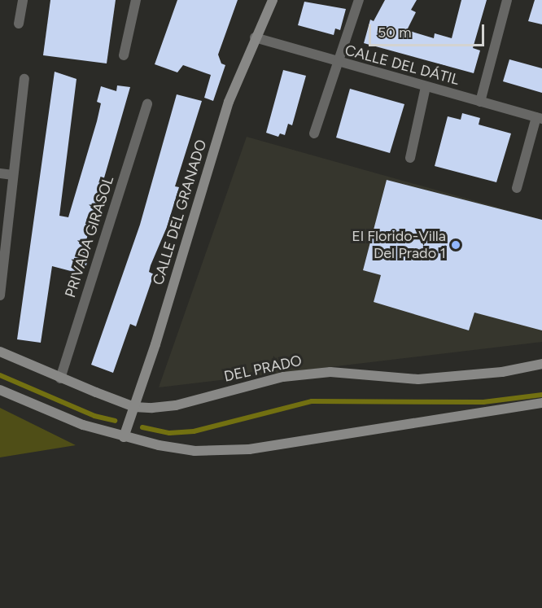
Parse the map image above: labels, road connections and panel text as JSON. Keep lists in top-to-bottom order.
{
  "streets": {
    "main road": ["CALLE DEL GRANADO", "DEL PRADO"],
    "street": ["CALLE DEL DÁTIL", "PRIVADA GIRASOL"]
  },
  "crossings": [
    ["CALLE DEL DÁTIL", "CALLE DEL GRANADO"],
    ["CALLE DEL GRANADO", "DEL PRADO"],
    ["PRIVADA GIRASOL", "DEL PRADO"]
  ],
  "places": ["El Florido-Villa Del Prado 1"],
  "scale_bar": "50 m"
}
